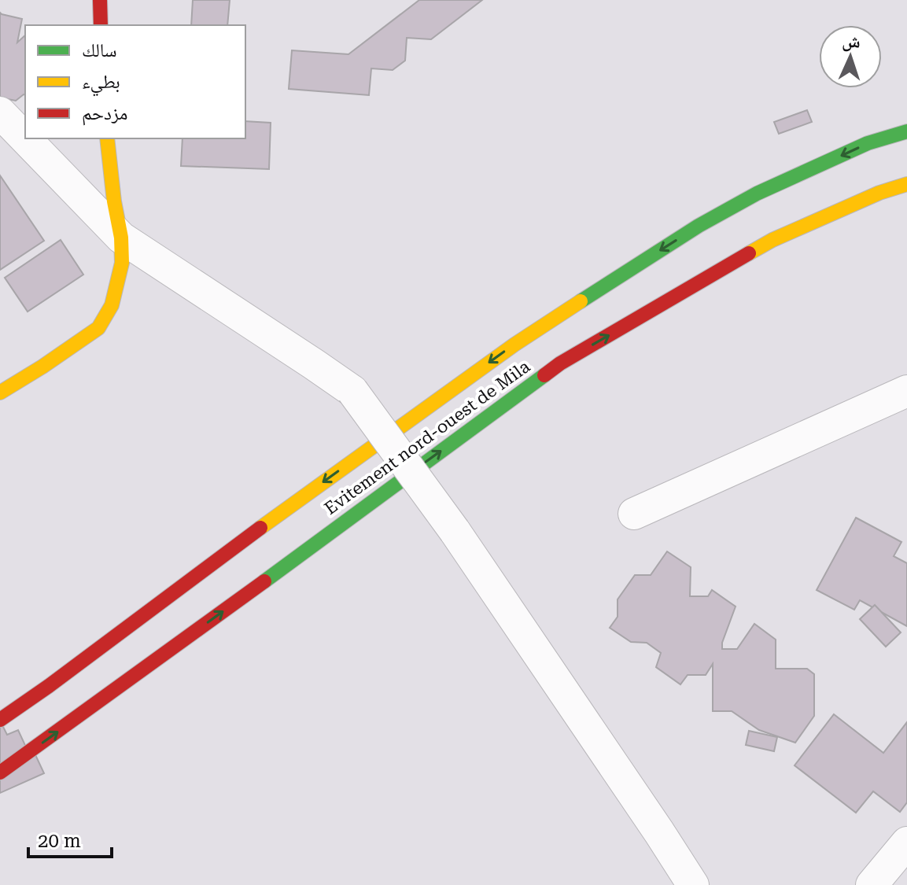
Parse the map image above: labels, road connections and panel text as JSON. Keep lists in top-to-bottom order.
{
  "streets": {
    "main road": ["Evitement nord-ouest de Mila"]
  },
  "legend": ["سالك", "بطيء", "مزدحم"],
  "scale_bar": "20 m",
  "north": "top"
}
